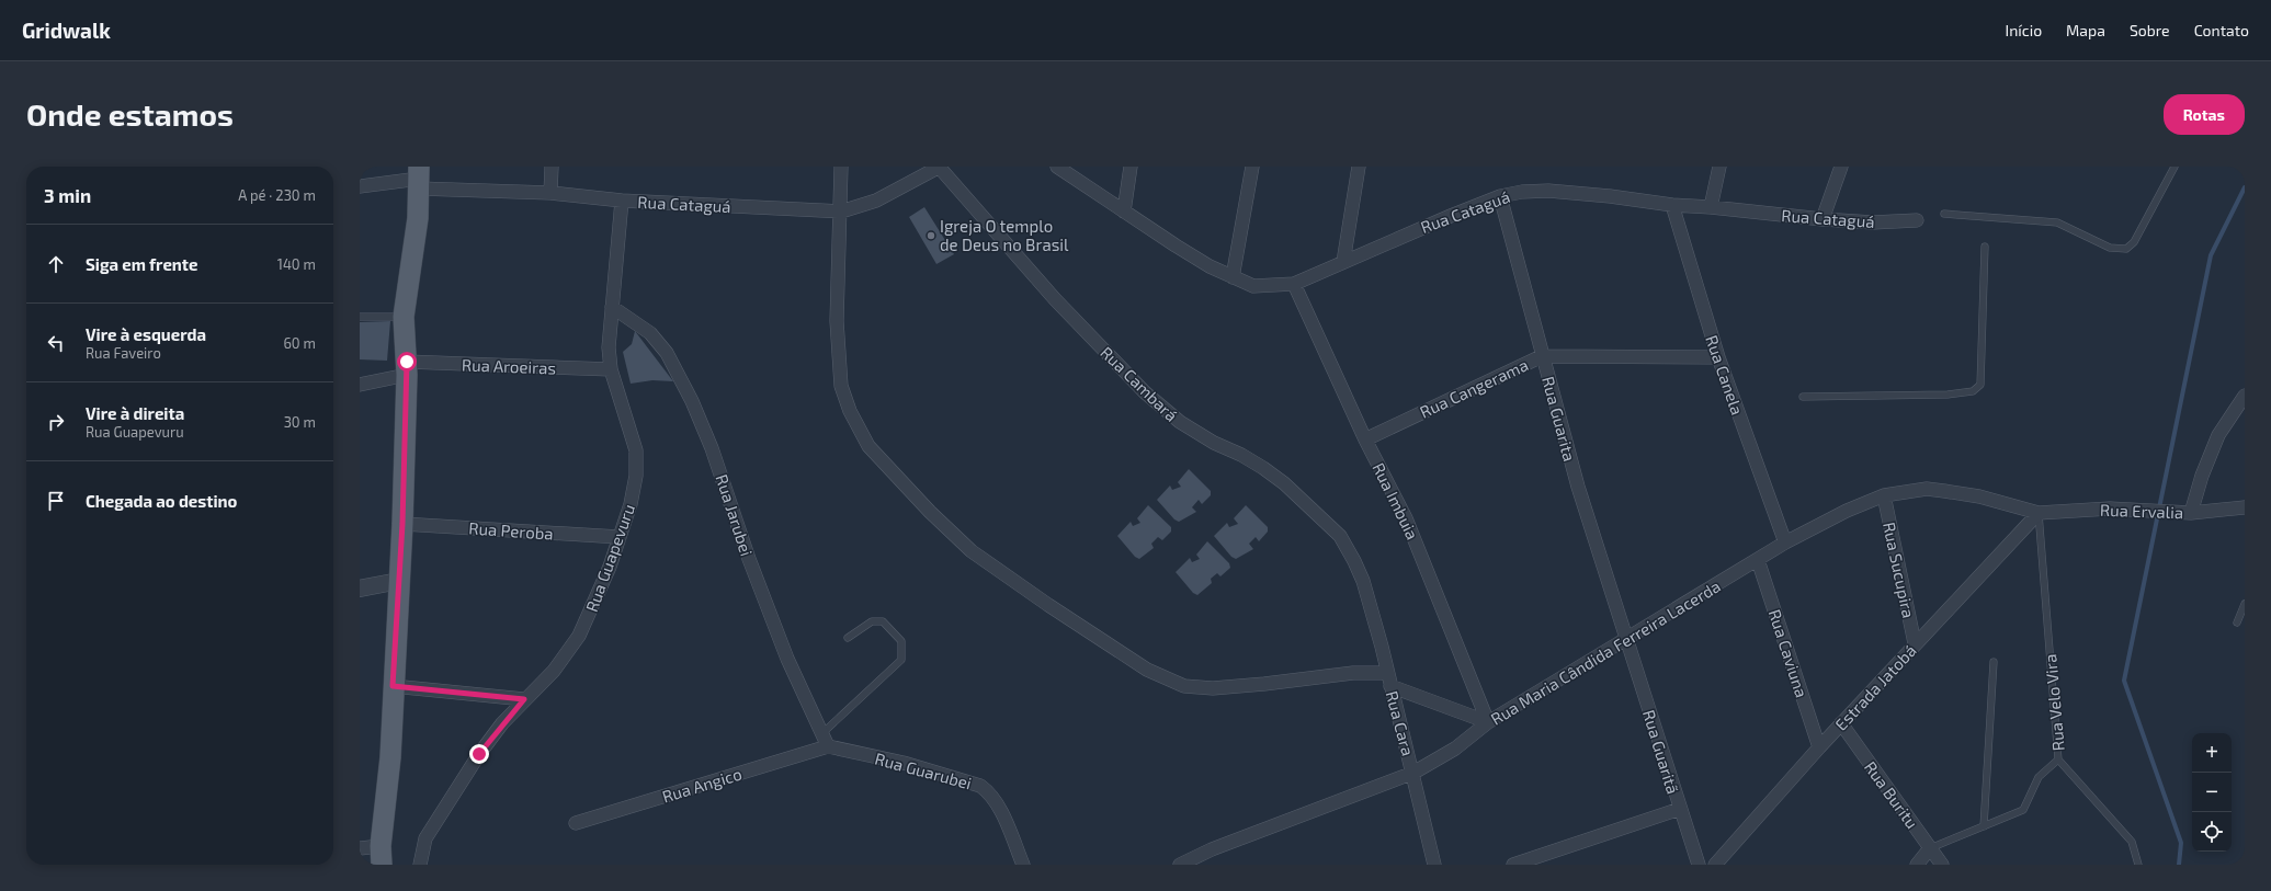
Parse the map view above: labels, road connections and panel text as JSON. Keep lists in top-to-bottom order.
{
  "streets": {
    "street": [
      "Rua Cataguá",
      "Rua Aroeiras",
      "Rua Canela",
      "Rua Cambará",
      "Rua Cangerama",
      "Rua Guarita",
      "Rua Imbuia",
      "Rua Ervalia",
      "Rua Jarubei",
      "Rua Peroba",
      "Rua Guapevuru",
      "Rua Sucupira",
      "Rua Maria Cândida Ferreira Lacerda",
      "Rua Caviuna",
      "Estrada Jatobá",
      "Rua Cara",
      "Rua Guaritã",
      "Rua Guarubei",
      "Rua Angico",
      "Rua Buritu"
    ],
    "lane": ["Rua Velo Vira"]
  },
  "crossings": [
    ["Rua Cataguá", "Rua Canela"],
    ["Rua Cataguá", "Rua Cambará"],
    ["Rua Cataguá", "Rua Guarita"],
    ["Rua Cataguá", "Rua Imbuia"],
    ["Rua Cataguá", "Rua Guapevuru"],
    ["Rua Aroeiras", "Rua Guapevuru"],
    ["Rua Canela", "Rua Cangerama"],
    ["Rua Canela", "Rua Maria Cândida Ferreira Lacerda"],
    ["Rua Cambará", "Rua Cara"],
    ["Rua Cangerama", "Rua Guarita"],
    ["Rua Cangerama", "Rua Imbuia"],
    ["Rua Guarita", "Rua Maria Cândida Ferreira Lacerda"],
    ["Rua Guarita", "Rua Guaritã"],
    ["Rua Imbuia", "Rua Maria Cândida Ferreira Lacerda"],
    ["Rua Ervalia", "Rua Maria Cândida Ferreira Lacerda"],
    ["Rua Ervalia", "Estrada Jatobá"],
    ["Rua Ervalia", "Rua Velo Vira"],
    ["Rua Jarubei", "Rua Guapevuru"],
    ["Rua Jarubei", "Rua Guarubei"],
    ["Rua Jarubei", "Rua Angico"],
    ["Rua Peroba", "Rua Guapevuru"],
    ["Rua Sucupira", "Rua Maria Cândida Ferreira Lacerda"],
    ["Rua Sucupira", "Estrada Jatobá"],
    ["Rua Maria Cândida Ferreira Lacerda", "Rua Caviuna"],
    ["Rua Maria Cândida Ferreira Lacerda", "Estrada Jatobá"],
    ["Rua Maria Cândida Ferreira Lacerda", "Rua Velo Vira"],
    ["Rua Maria Cândida Ferreira Lacerda", "Rua Cara"],
    ["Rua Maria Cândida Ferreira Lacerda", "Rua Guaritã"],
    ["Rua Caviuna", "Estrada Jatobá"],
    ["Estrada Jatobá", "Rua Velo Vira"],
    ["Estrada Jatobá", "Rua Buritu"],
    ["Rua Guarubei", "Rua Angico"]
  ],
  "places": ["Igreja O templo de Deus no Brasil"],
  "page": {
    "header": "Gridwalk",
    "nav": [
      "Início",
      "Mapa",
      "Sobre",
      "Contato"
    ],
    "buttons": "Rotas",
    "title": "Onde estamos",
    "heading": ["3 min", "A pé · 230 m"],
    "list": [
      ["Siga em frente", "140 m"],
      ["Vire à esquerda", "Rua Faveiro", "60 m"],
      ["Vire à direita", "Rua Guapevuru", "30 m"],
      "Chegada ao destino"
    ],
    "map_buttons": ["+", "−"]
  }
}
